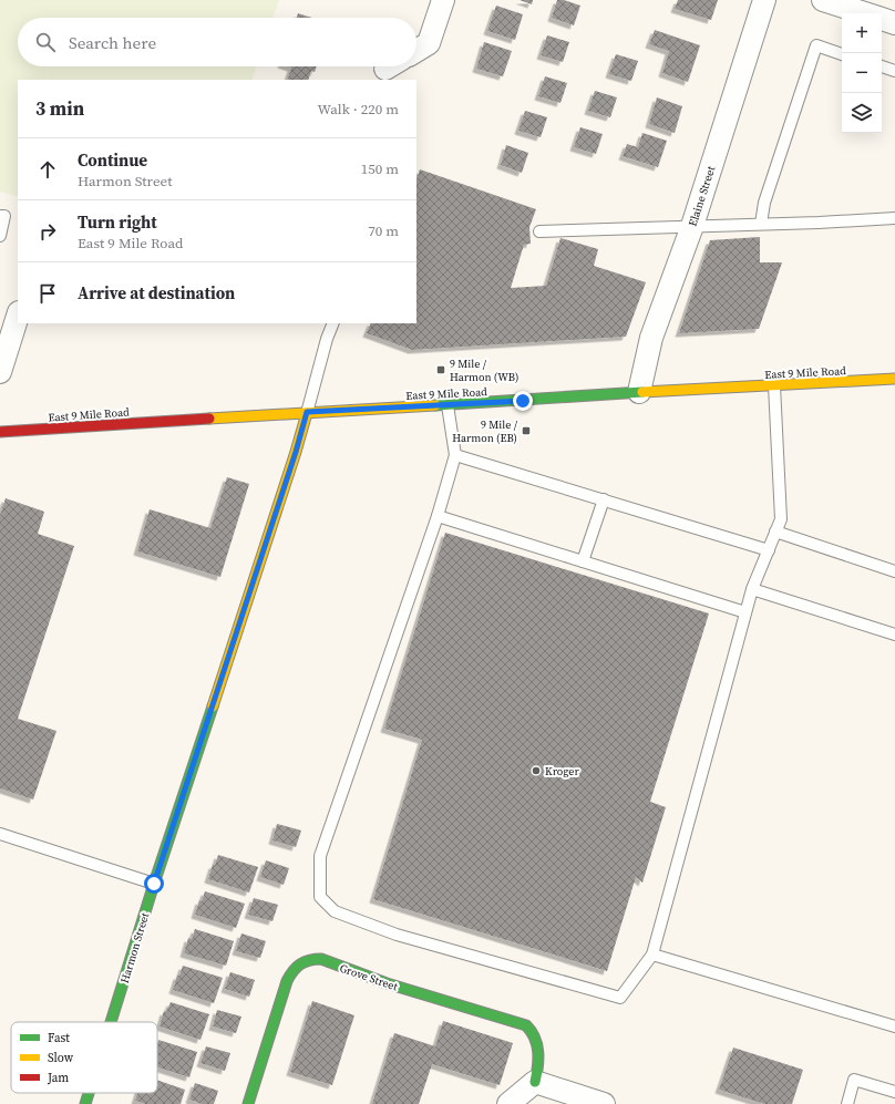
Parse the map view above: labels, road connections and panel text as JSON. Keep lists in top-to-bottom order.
{
  "streets": {
    "street": [
      "Elaine Street",
      "East 9 Mile Road",
      "Harmon Street",
      "Grove Street"
    ]
  },
  "crossings": [
    ["Elaine Street", "East 9 Mile Road"],
    ["East 9 Mile Road", "Harmon Street"]
  ],
  "places": {
    "transit": ["9 Mile / Harmon (WB)", "9 Mile / Harmon (EB)"],
    "other": ["Kroger"]
  },
  "legend": ["Fast", "Slow", "Jam"],
  "page": {
    "map_buttons": ["+", "−"],
    "search": "Search here",
    "heading": ["3 min", "Walk · 220 m"],
    "list": [
      ["Continue", "Harmon Street", "150 m"],
      ["Turn right", "East 9 Mile Road", "70 m"],
      "Arrive at destination"
    ]
  }
}
